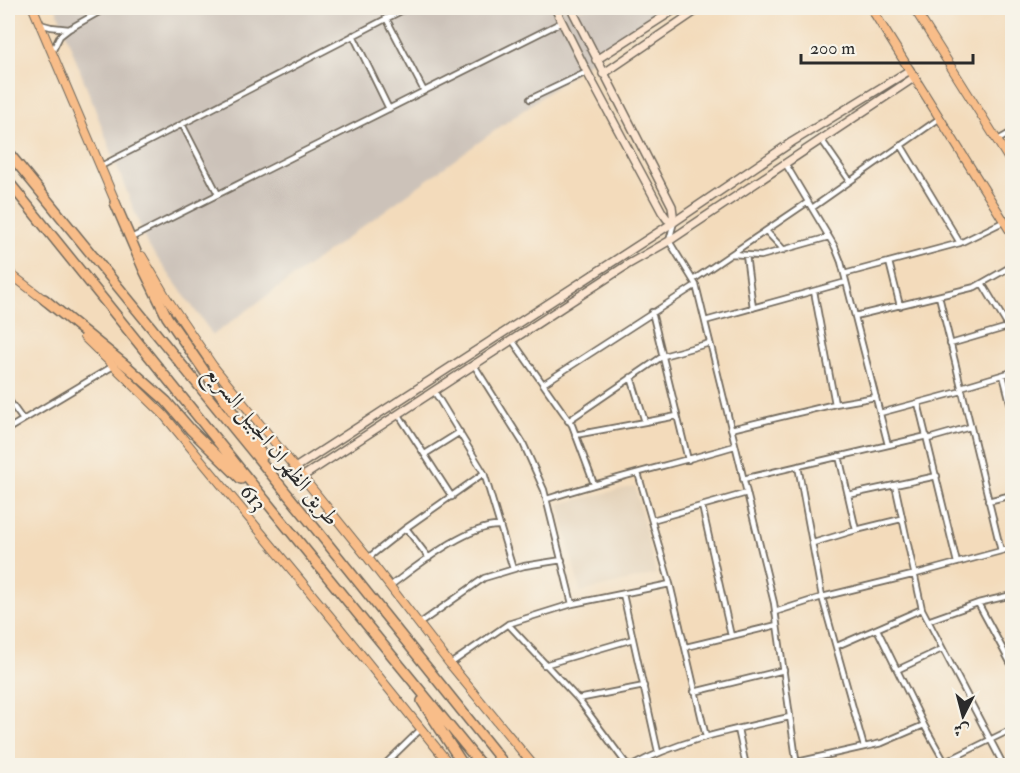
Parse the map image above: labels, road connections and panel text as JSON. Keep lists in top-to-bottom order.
{
  "streets": {
    "highway": ["طريق الظهران الجبيل السريع", "613"]
  },
  "scale_bar": "200 m",
  "north": "bottom"
}
